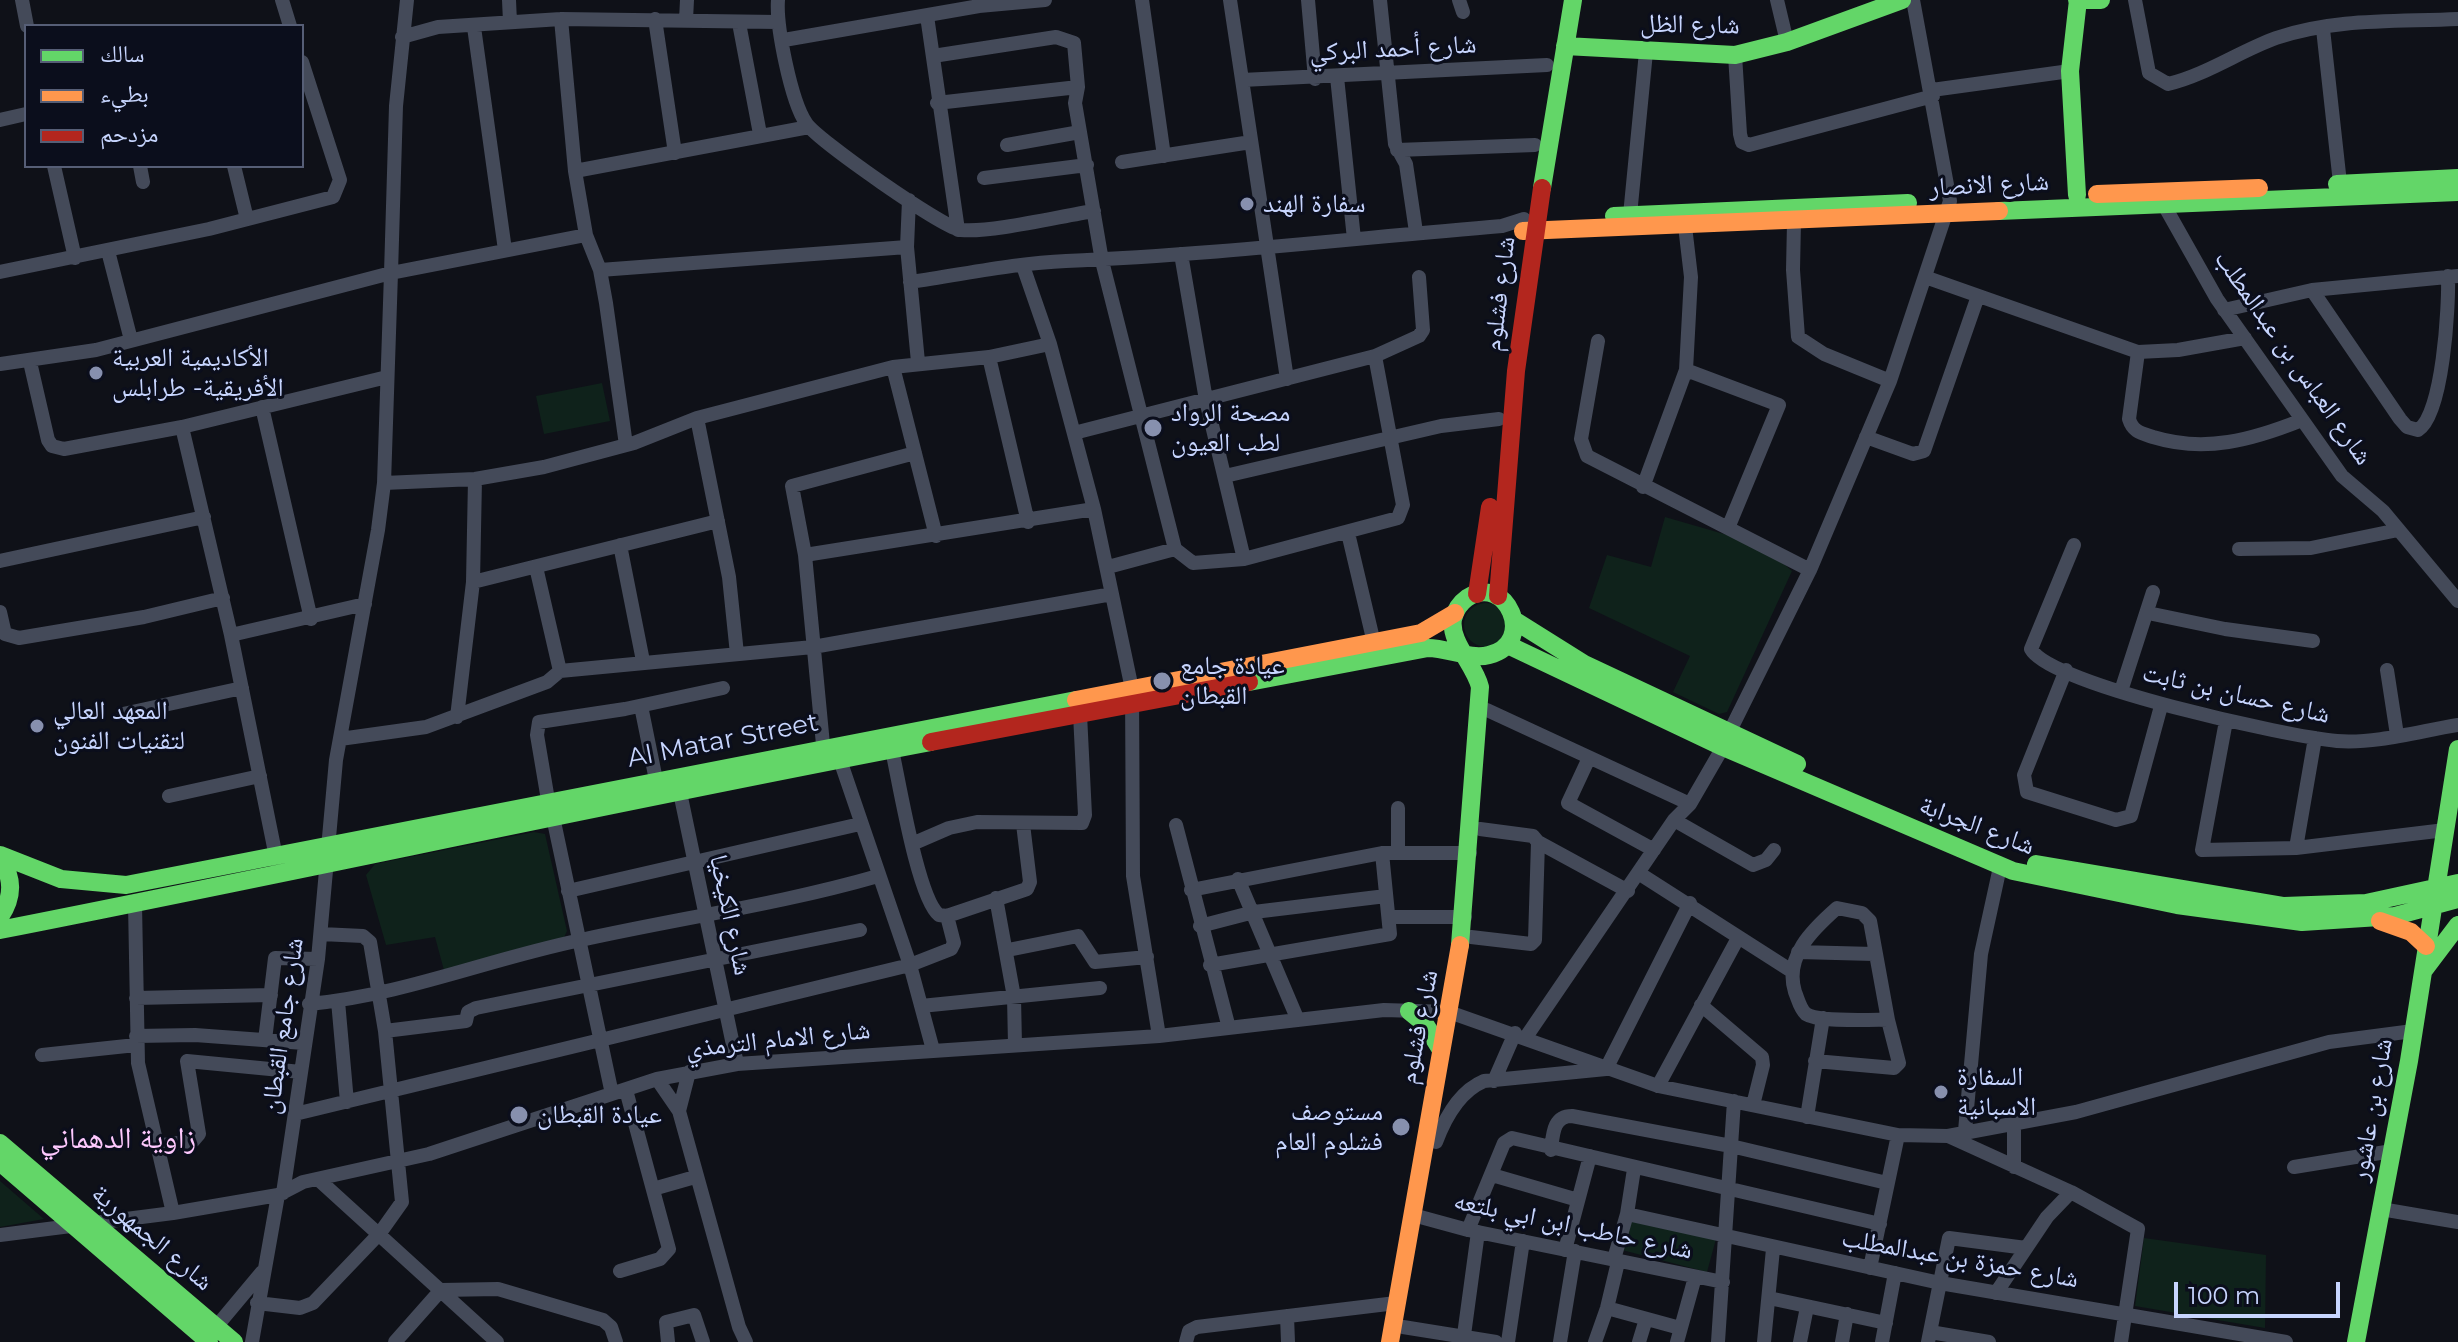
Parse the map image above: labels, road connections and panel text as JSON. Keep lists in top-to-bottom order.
{
  "streets": {
    "main road": [
      "شارع الظل",
      "شارع الانصار",
      "شارع فشلوم",
      "Al Matar Street",
      "شارع الجرابة",
      "شارع بن عاشور",
      "شارع الجمهورية"
    ],
    "street": [
      "شارع أحمد البركي",
      "شارع العباس بن عبدالمطلب",
      "شارع حسان بن ثابت",
      "شارع الكيخيا",
      "شارع جامع القبطان",
      "شارع الامام الترمذي",
      "شارع حاطب ابن ابي بلتعه",
      "شارع حمزة بن عبدالمطلب"
    ]
  },
  "crossings": [
    ["شارع الظل", "شارع فشلوم"],
    ["شارع أحمد البركي", "شارع فشلوم"],
    ["شارع الانصار", "شارع فشلوم"],
    ["شارع الانصار", "شارع العباس بن عبدالمطلب"],
    ["شارع فشلوم", "Al Matar Street"],
    ["شارع فشلوم", "شارع الجرابة"],
    ["شارع فشلوم", "شارع الامام الترمذي"],
    ["شارع فشلوم", "شارع حاطب ابن ابي بلتعه"],
    ["Al Matar Street", "شارع الجرابة"],
    ["Al Matar Street", "شارع الكيخيا"],
    ["Al Matar Street", "شارع جامع القبطان"],
    ["شارع الجرابة", "شارع بن عاشور"],
    ["شارع الكيخيا", "شارع الامام الترمذي"],
    ["شارع جامع القبطان", "شارع الامام الترمذي"],
    ["شارع الامام الترمذي", "شارع الجمهورية"]
  ],
  "districts": ["زاوية الدهماني"],
  "places": [
    "سفارة الهند",
    "الأكاديمية العربية الأفريقية- طرابلس",
    "مصحة الرواد لطب العيون",
    "عيادة جامع القبطان",
    "المعهد العالي لتقنيات الفنون",
    "السفارة الاسبانية",
    "عيادة القبطان",
    "مستوصف فشلوم العام"
  ],
  "legend": ["سالك", "بطيء", "مزدحم"],
  "scale_bar": "100 m"
}
